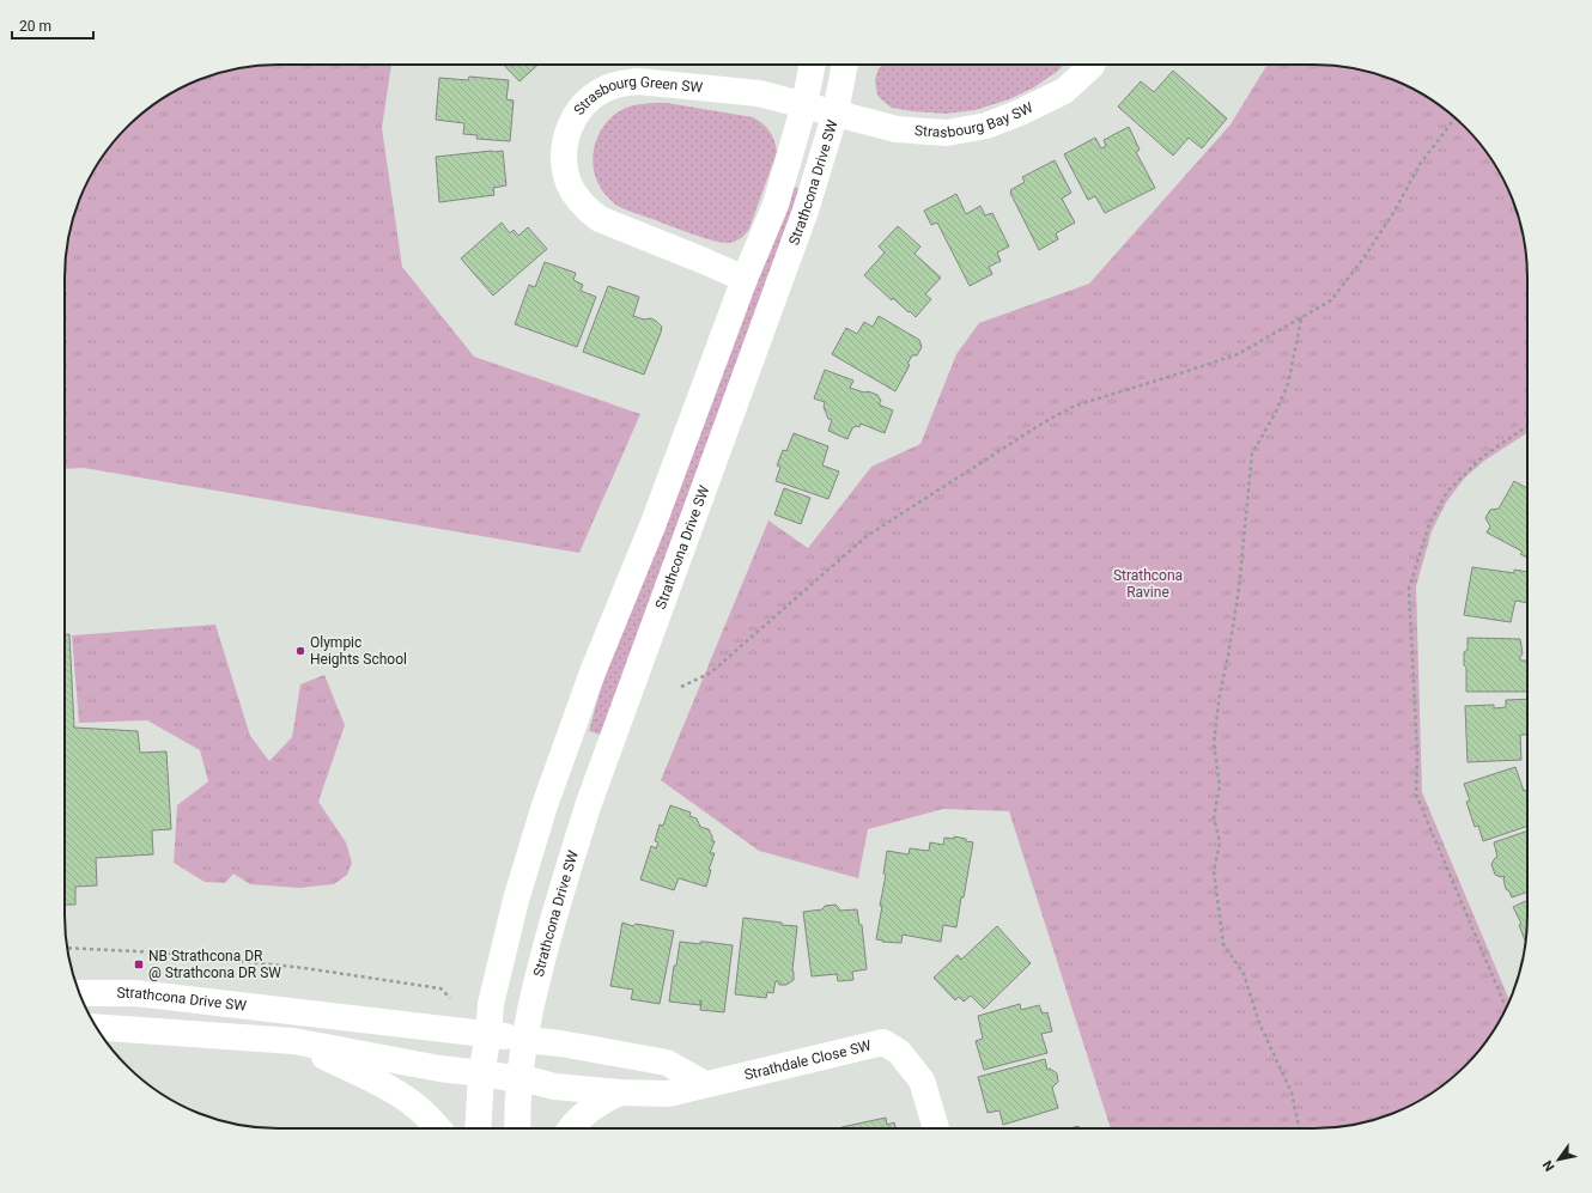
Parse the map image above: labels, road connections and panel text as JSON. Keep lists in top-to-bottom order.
{
  "streets": {
    "street": [
      "Strasbourg Green SW",
      "Strasbourg Bay SW",
      "Strathcona Drive SW",
      "Strathdale Close SW"
    ]
  },
  "crossings": [
    ["Strasbourg Green SW", "Strasbourg Bay SW"],
    ["Strasbourg Green SW", "Strathcona Drive SW"],
    ["Strasbourg Bay SW", "Strathcona Drive SW"],
    ["Strathcona Drive SW", "Strathdale Close SW"]
  ],
  "parks": ["Strathcona Ravine"],
  "places": {
    "other": ["Olympic Heights School"],
    "transit": ["NB Strathcona DR @ Strathcona DR SW"]
  },
  "scale_bar": "20 m",
  "north": "bottom left"
}
